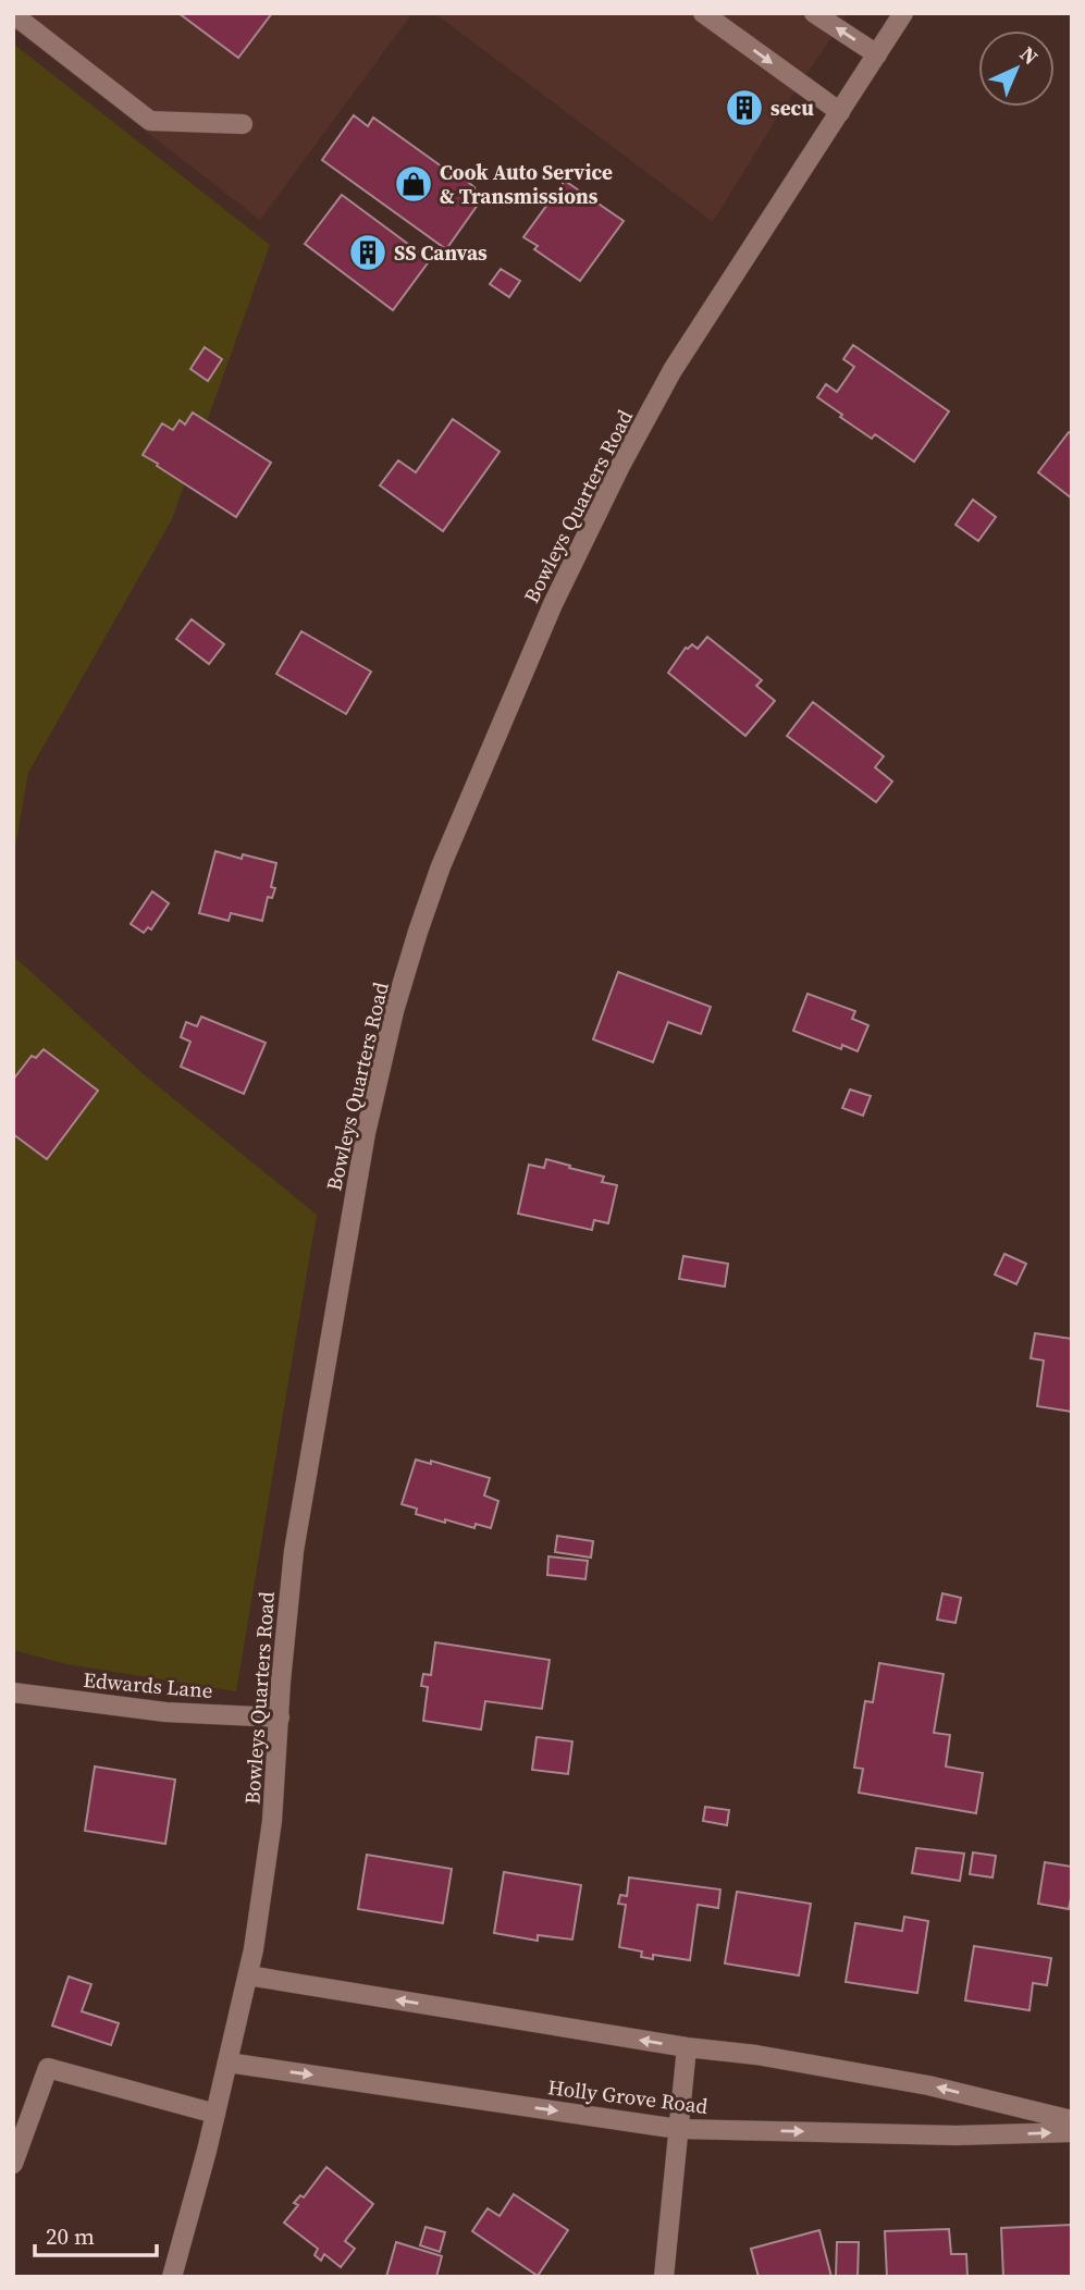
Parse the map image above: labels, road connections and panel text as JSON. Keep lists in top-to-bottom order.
{
  "streets": {
    "street": ["Bowleys Quarters Road", "Edwards Lane", "Holly Grove Road"]
  },
  "crossings": [
    ["Bowleys Quarters Road", "Edwards Lane"],
    ["Bowleys Quarters Road", "Holly Grove Road"]
  ],
  "places": {
    "building": ["secu", "SS Canvas"],
    "shop": ["Cook Auto Service & Transmissions"]
  },
  "scale_bar": "20 m",
  "north": "top right"
}
